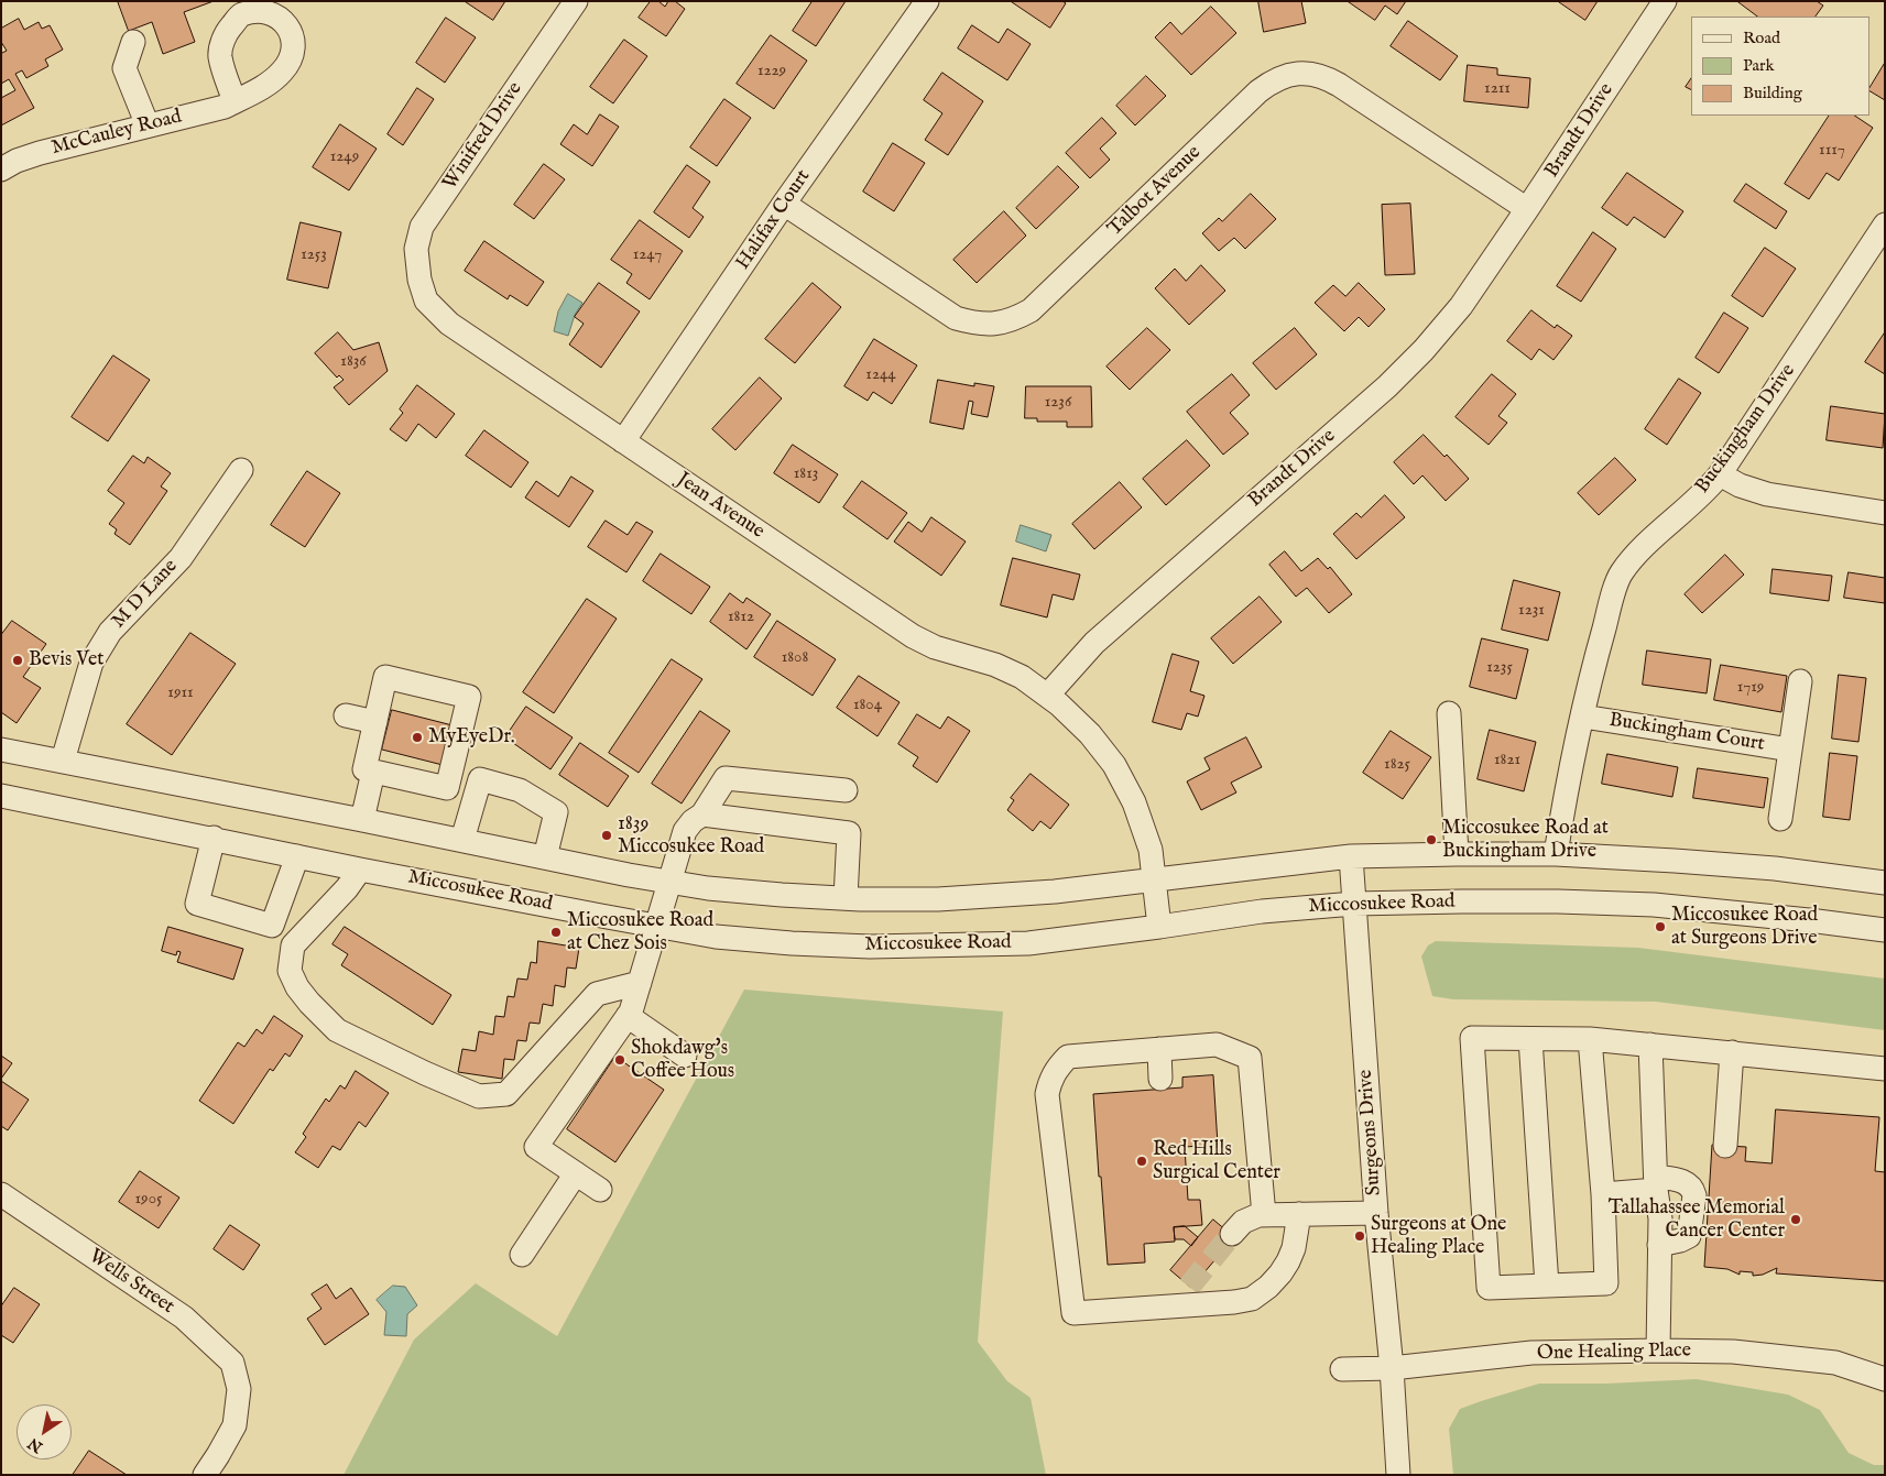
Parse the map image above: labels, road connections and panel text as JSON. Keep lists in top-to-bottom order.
{
  "streets": {
    "street": [
      "Brandt Drive",
      "McCauley Road",
      "Winifred Drive",
      "Talbot Avenue",
      "Halifax Court",
      "Buckingham Drive",
      "Jean Avenue",
      "M D Lane",
      "Buckingham Court",
      "Miccosukee Road",
      "Surgeons Drive",
      "Wells Street",
      "One Healing Place"
    ]
  },
  "crossings": [
    ["Brandt Drive", "Talbot Avenue"],
    ["Brandt Drive", "Jean Avenue"],
    ["Winifred Drive", "Jean Avenue"],
    ["Talbot Avenue", "Halifax Court"],
    ["Halifax Court", "Jean Avenue"],
    ["Buckingham Drive", "Buckingham Court"],
    ["Miccosukee Road", "Surgeons Drive"],
    ["Surgeons Drive", "One Healing Place"]
  ],
  "places": [
    "Bevis Vet",
    "MyEyeDr.",
    "1839 Miccosukee Road",
    "Miccosukee Road at Buckingham Drive",
    "Miccosukee Road at Surgeons Drive",
    "Miccosukee Road at Chez Sois",
    "Shokdawg's Coffee Hous",
    "Red Hills Surgical Center",
    "Tallahassee Memorial Cancer Center",
    "Surgeons at One Healing Place"
  ],
  "house_numbers": [
    "1229",
    "1211",
    "1117",
    "1249",
    "1253",
    "1247",
    "1836",
    "1244",
    "1236",
    "1813",
    "1231",
    "1812",
    "1808",
    "1235",
    "1719",
    "1911",
    "1804",
    "1821",
    "1825",
    "1905"
  ],
  "legend": ["Road", "Park", "Building"],
  "north": "bottom left"
}
